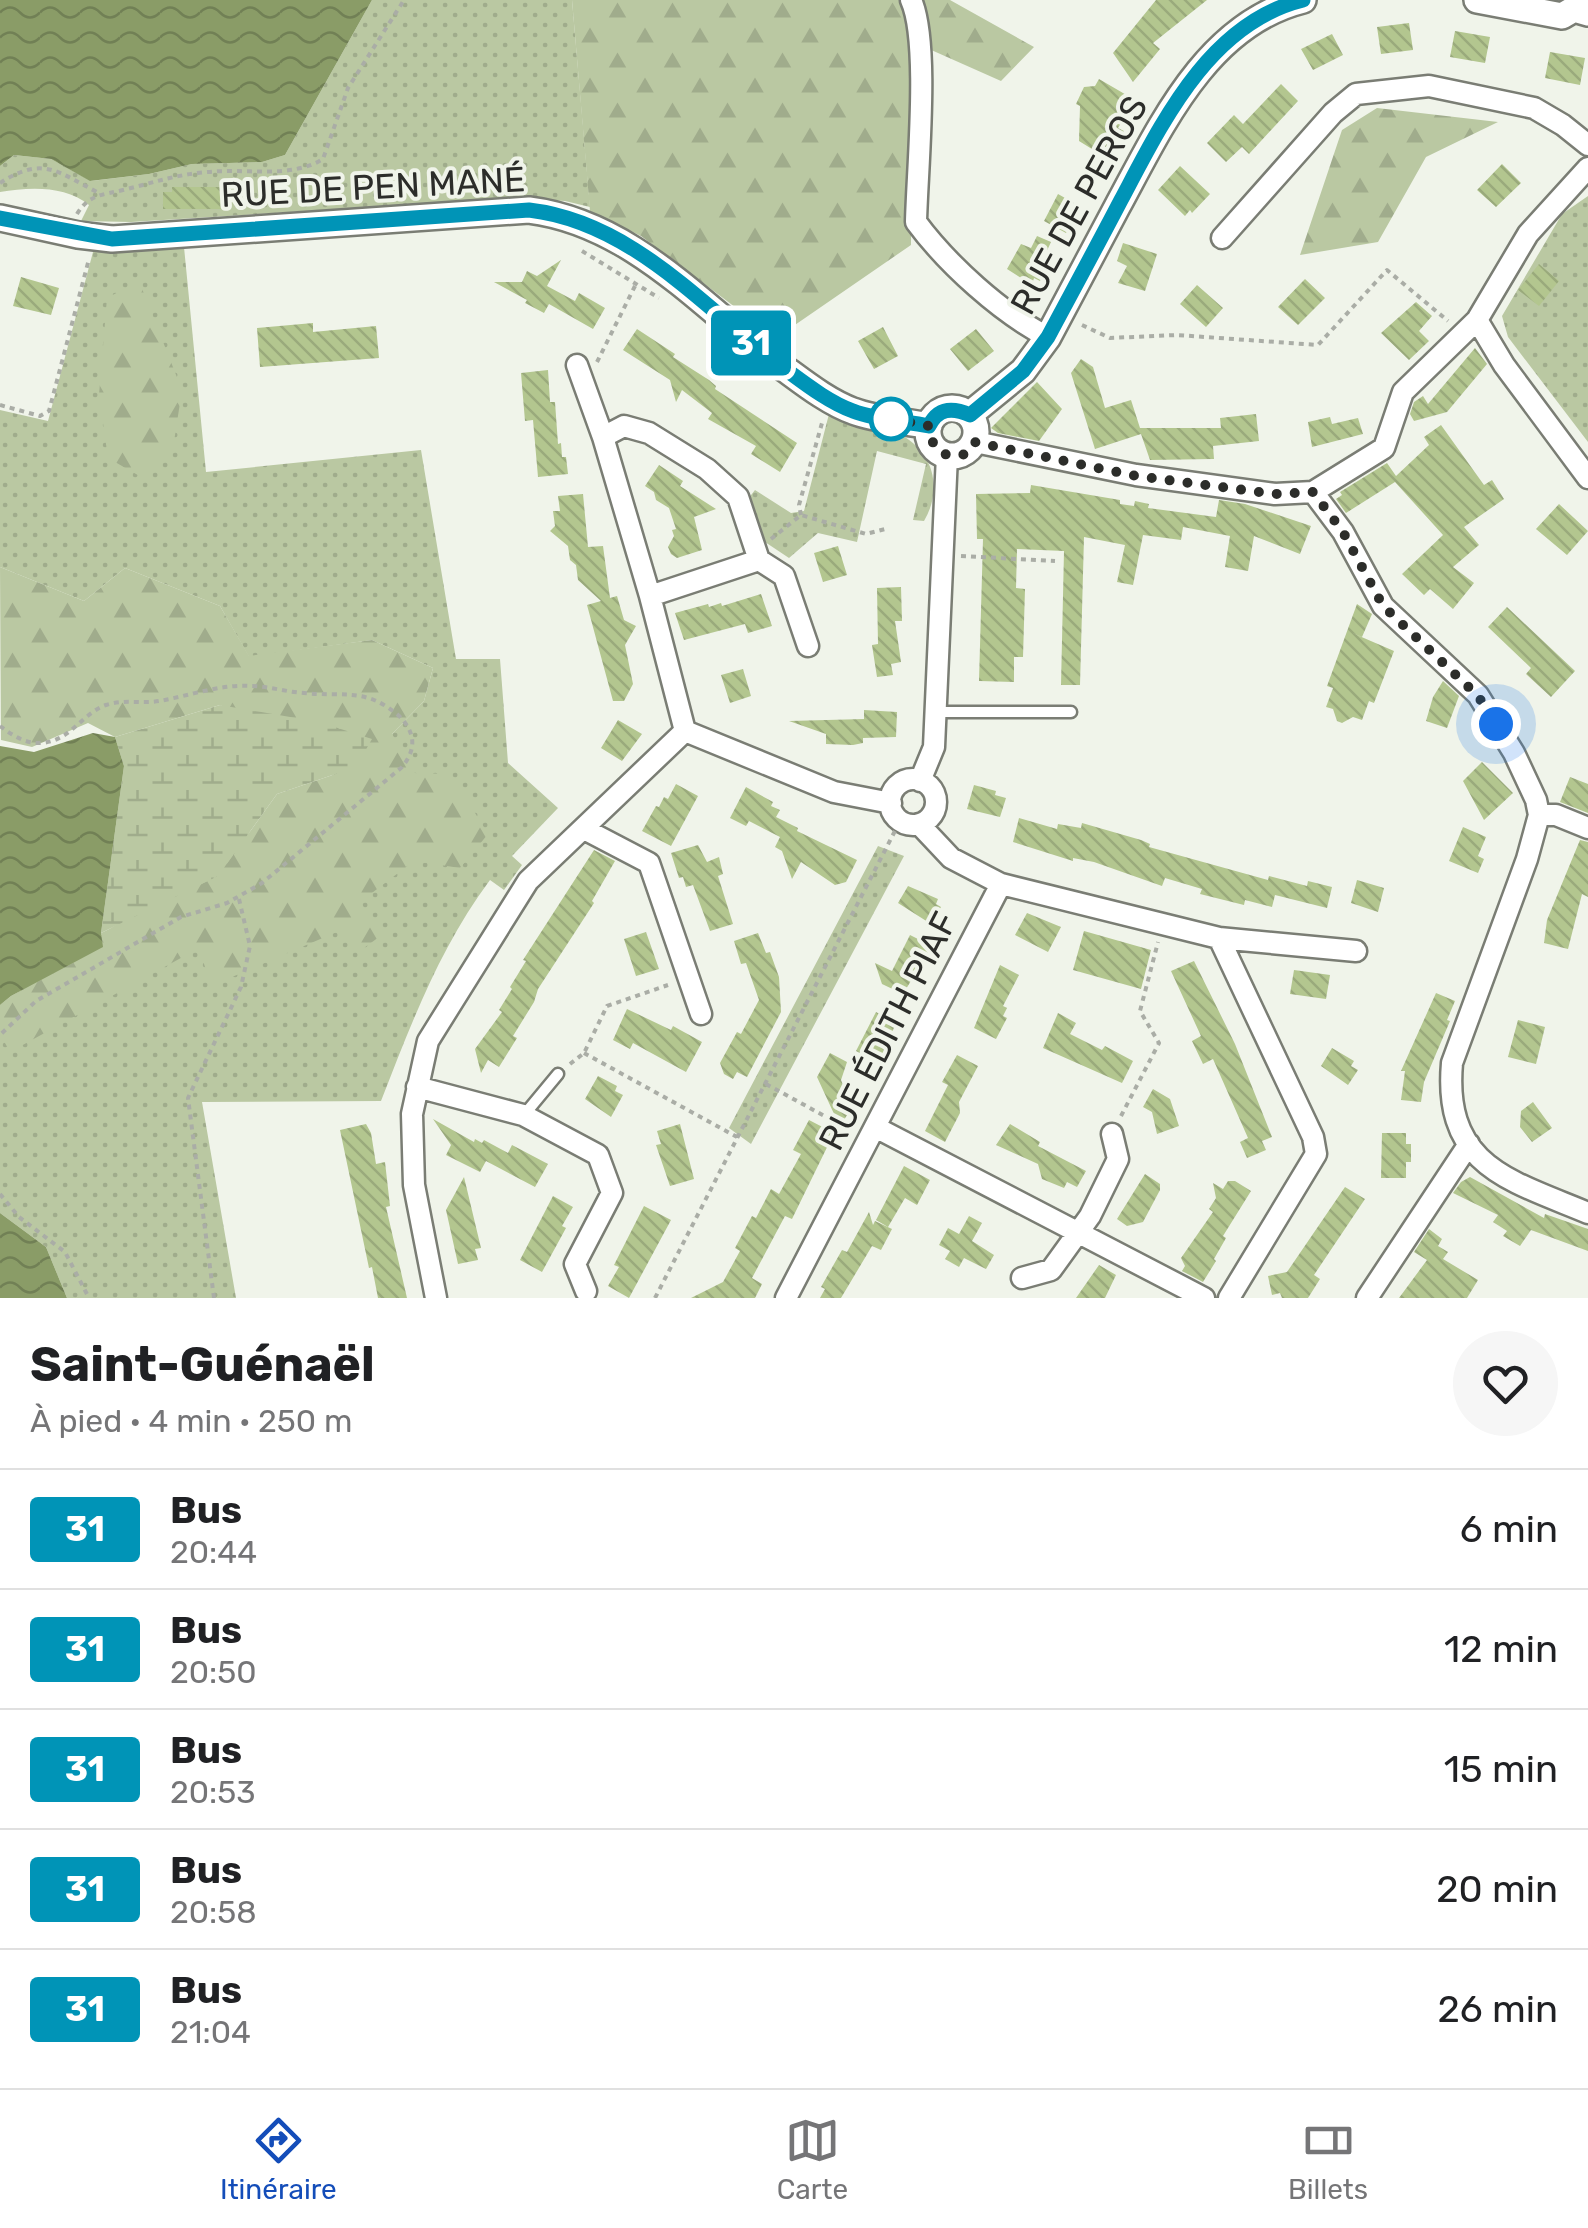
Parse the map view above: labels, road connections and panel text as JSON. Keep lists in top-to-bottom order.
{
  "streets": {
    "street": ["RUE DE PEN MANÉ", "RUE DE PEROS", "RUE ÉDITH PIAF"]
  },
  "crossings": [
    ["RUE DE PEN MANÉ", "RUE DE PEROS"]
  ],
  "lines": ["bus line 31"],
  "page": {
    "on_map": "31",
    "heading": ["Saint-Guénaël", "À pied · 4 min · 250 m"],
    "list": [
      {
        "mark": "31",
        "name": "Bus",
        "note": "20:44",
        "value": "6 min"
      },
      {
        "mark": "31",
        "name": "Bus",
        "note": "20:50",
        "value": "12 min"
      },
      {
        "mark": "31",
        "name": "Bus",
        "note": "20:53",
        "value": "15 min"
      },
      {
        "mark": "31",
        "name": "Bus",
        "note": "20:58",
        "value": "20 min"
      },
      {
        "mark": "31",
        "name": "Bus",
        "note": "21:04",
        "value": "26 min"
      }
    ],
    "tabs": ["Itinéraire", "Carte", "Billets"]
  }
}
